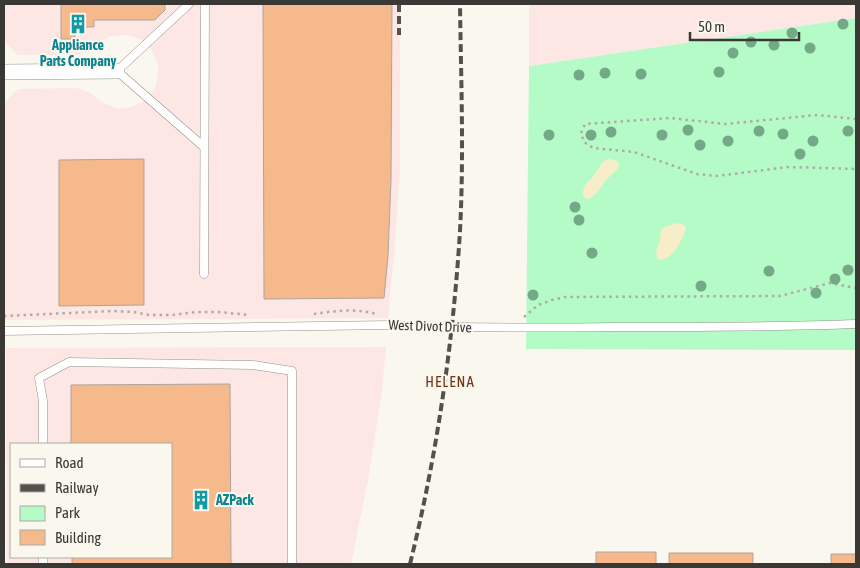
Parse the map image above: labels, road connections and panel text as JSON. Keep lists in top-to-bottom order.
{
  "streets": {
    "lane": ["West Divot Drive"]
  },
  "districts": ["HELENA"],
  "places": {
    "building": ["Appliance Parts Company", "AZPack"]
  },
  "legend": [
    "Road",
    "Railway",
    "Park",
    "Building"
  ],
  "scale_bar": "50 m"
}
